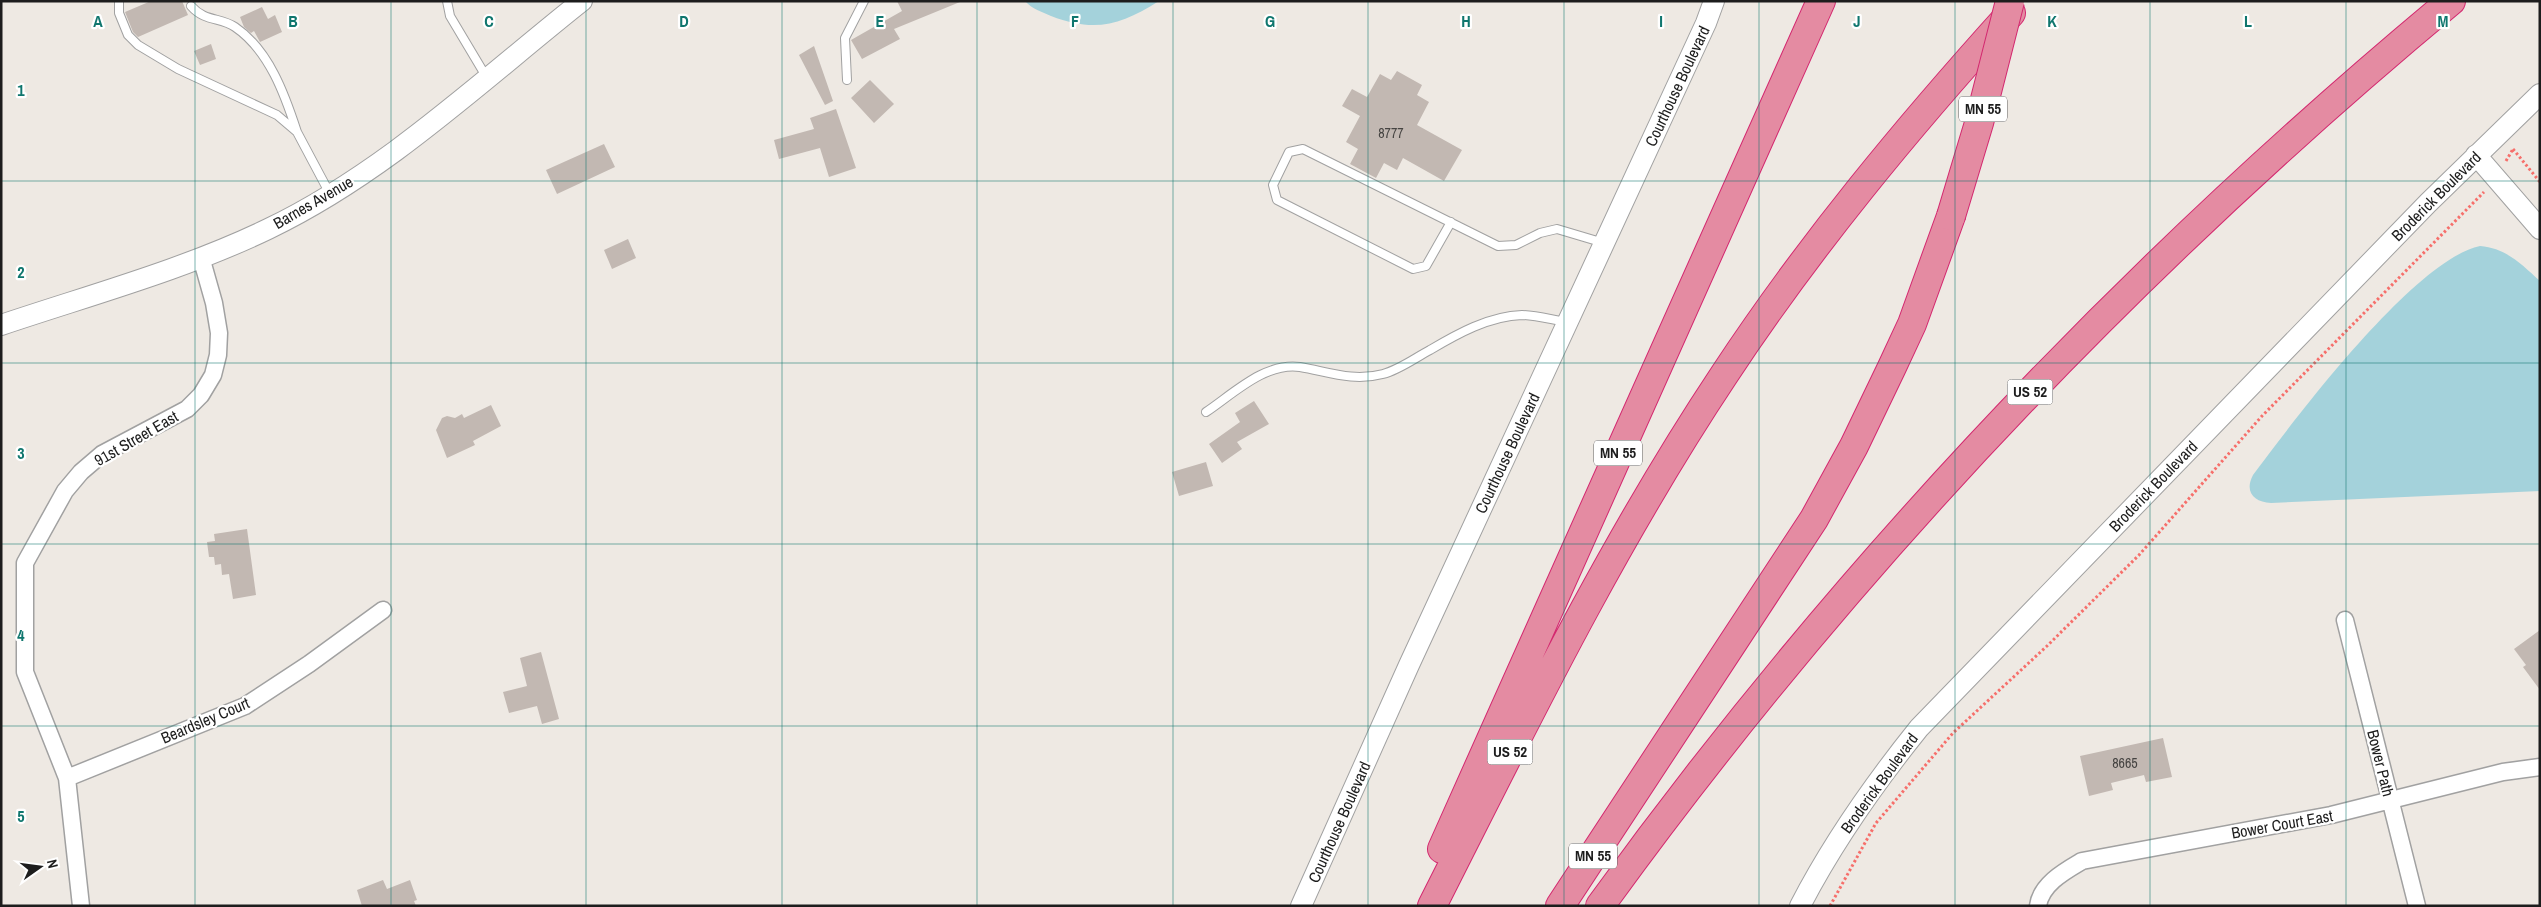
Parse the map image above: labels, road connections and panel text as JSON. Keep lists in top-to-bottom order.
{
  "streets": {
    "highway": ["MN 55", "US 52"],
    "street": [
      "Courthouse Boulevard",
      "Broderick Boulevard",
      "Barnes Avenue",
      "91st Street East",
      "Beardsley Court",
      "Bower Path",
      "Bower Court East"
    ]
  },
  "crossings": [
    ["Barnes Avenue", "91st Street East"],
    ["91st Street East", "Beardsley Court"],
    ["Bower Path", "Bower Court East"]
  ],
  "house_numbers": ["8777", "8665"],
  "north": "right",
  "grid": {
    "columns": [
      "A",
      "B",
      "C",
      "D",
      "E",
      "F",
      "G",
      "H",
      "I",
      "J",
      "K",
      "L",
      "M"
    ],
    "rows": [
      "1",
      "2",
      "3",
      "4",
      "5"
    ]
  }
}
